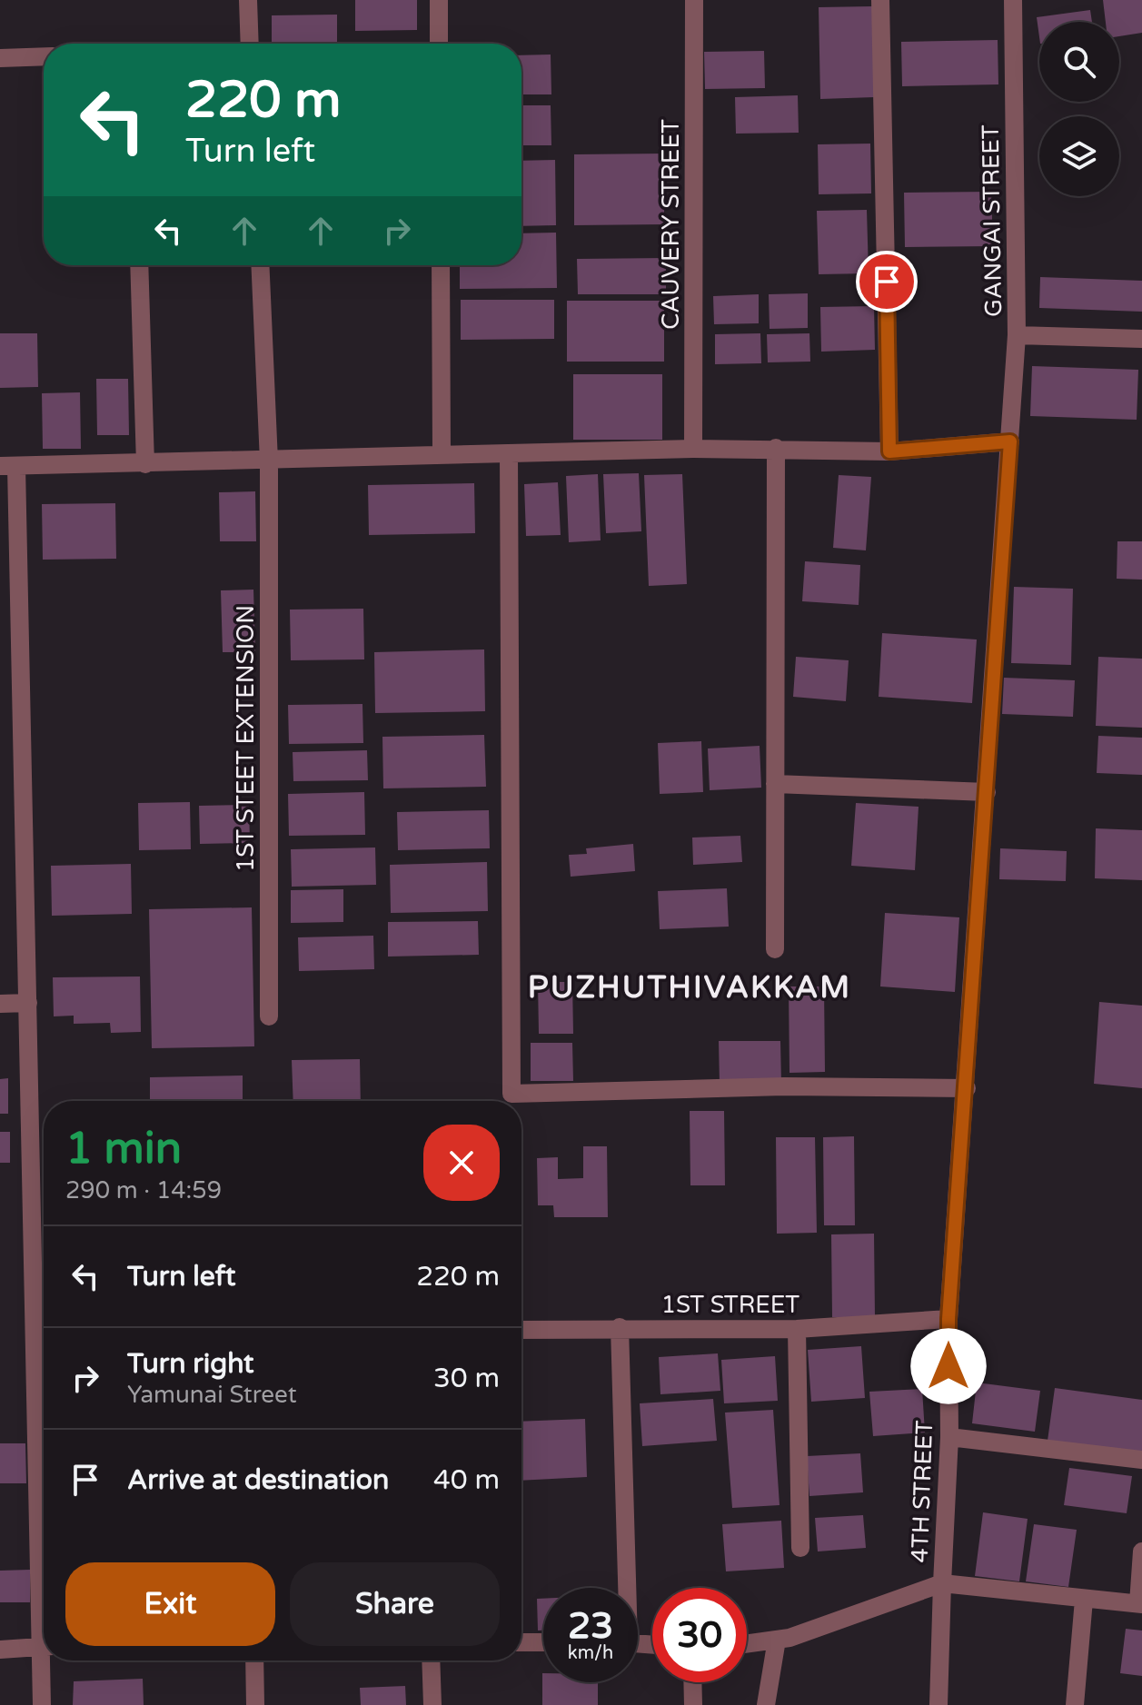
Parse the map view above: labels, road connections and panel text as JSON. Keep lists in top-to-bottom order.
{
  "streets": {
    "street": [
      "GANGAI STREET",
      "CAUVERY STREET",
      "1ST STEET EXTENSION",
      "1ST STREET",
      "4TH STREET"
    ]
  },
  "crossings": [
    ["GANGAI STREET", "4TH STREET"],
    ["1ST STREET", "4TH STREET"]
  ],
  "districts": ["PUZHUTHIVAKKAM"],
  "page": {
    "turn": ["220 m", "Turn left"],
    "heading": ["1 min", "290 m · 14:59"],
    "list": [
      {
        "name": "Turn left",
        "value": "220 m"
      },
      {
        "name": "Turn right",
        "note": "Yamunai Street",
        "value": "30 m"
      },
      {
        "name": "Arrive at destination",
        "value": "40 m"
      }
    ],
    "buttons": ["Exit", "Share"],
    "speed": "23 km/h",
    "limit": "30"
  }
}
